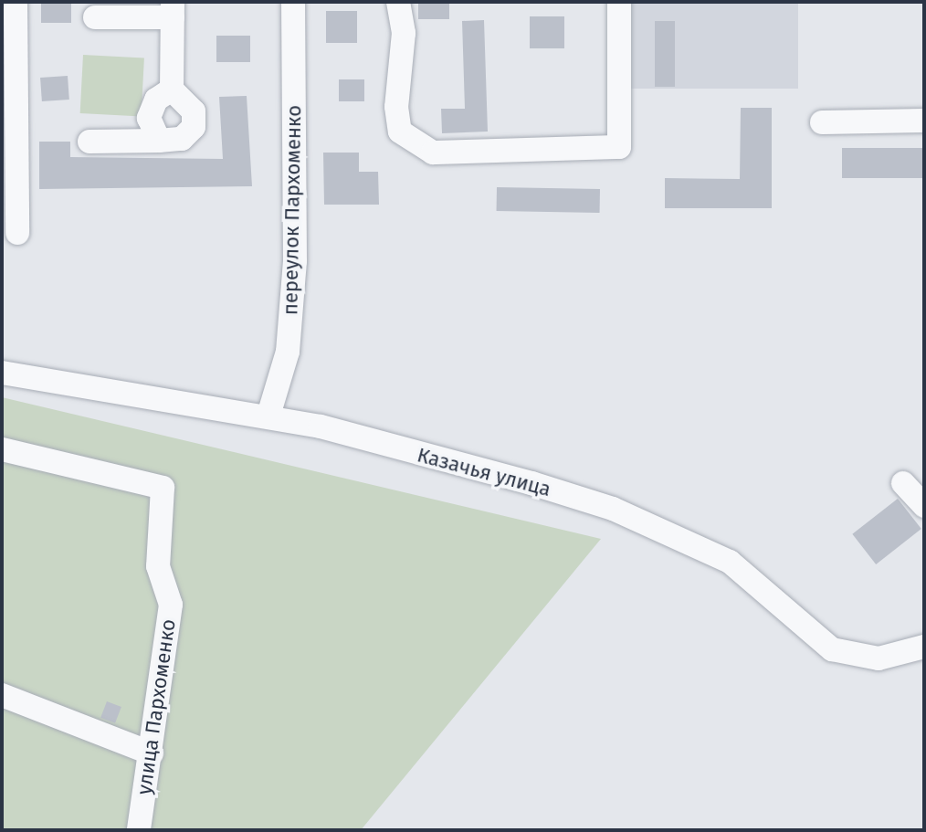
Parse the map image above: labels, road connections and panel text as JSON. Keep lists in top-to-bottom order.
{
  "streets": {
    "street": ["переулок Пархоменко", "Казачья улица", "улица Пархоменко"]
  },
  "crossings": [
    ["переулок Пархоменко", "Казачья улица"]
  ]
}
